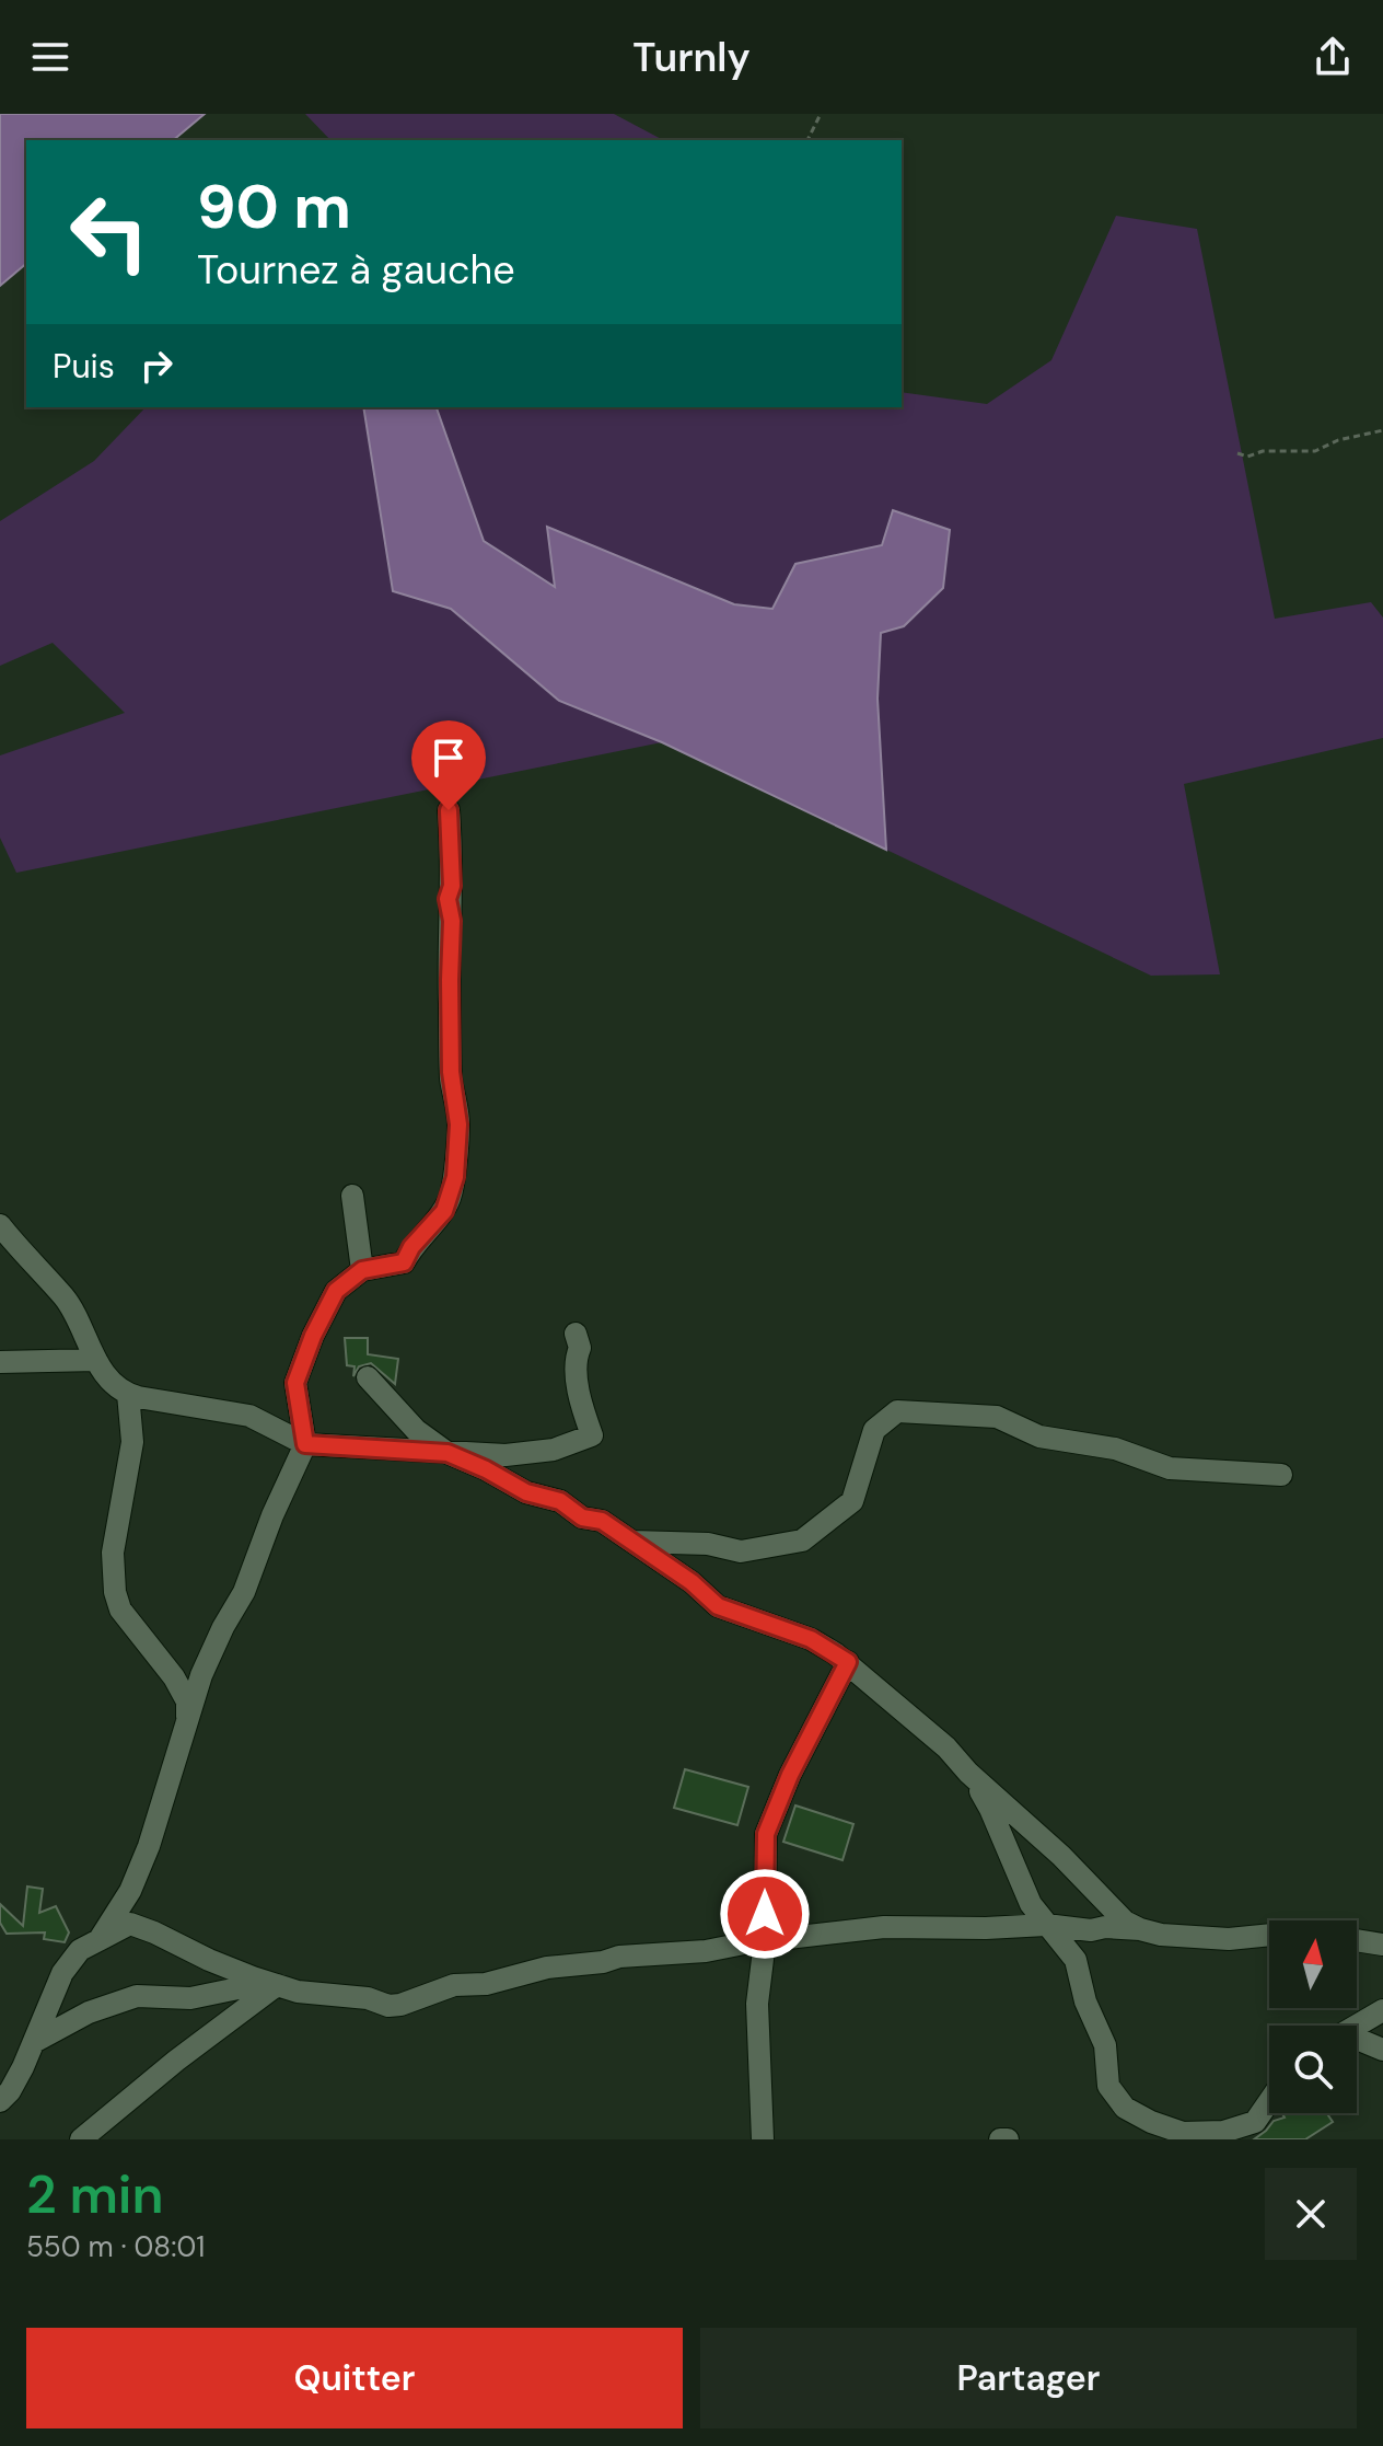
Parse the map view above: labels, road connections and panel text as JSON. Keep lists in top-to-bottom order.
{
  "north": "top",
  "page": {
    "header": "Turnly",
    "turn": ["90 m", "Tournez à gauche"],
    "then": "Puis",
    "heading": ["2 min", "550 m · 08:01"],
    "buttons": ["Quitter", "Partager"]
  }
}
